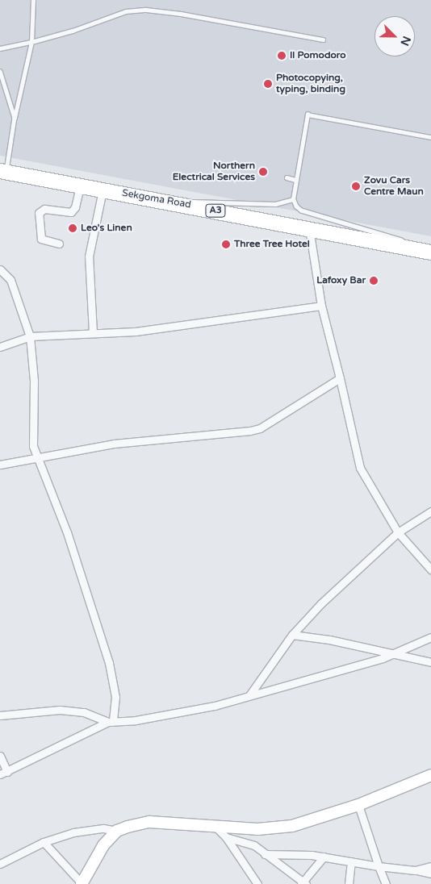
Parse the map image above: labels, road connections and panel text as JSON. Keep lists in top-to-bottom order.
{
  "streets": {
    "highway": ["Sekgoma Road", "A3"]
  },
  "places": [
    "Il Pomodoro",
    "Photocopying, typing, binding",
    "Northern Electrical Services",
    "Zovu Cars Centre Maun",
    "Leo's Linen",
    "Three Tree Hotel",
    "Lafoxy Bar"
  ],
  "north": "bottom right"
}
